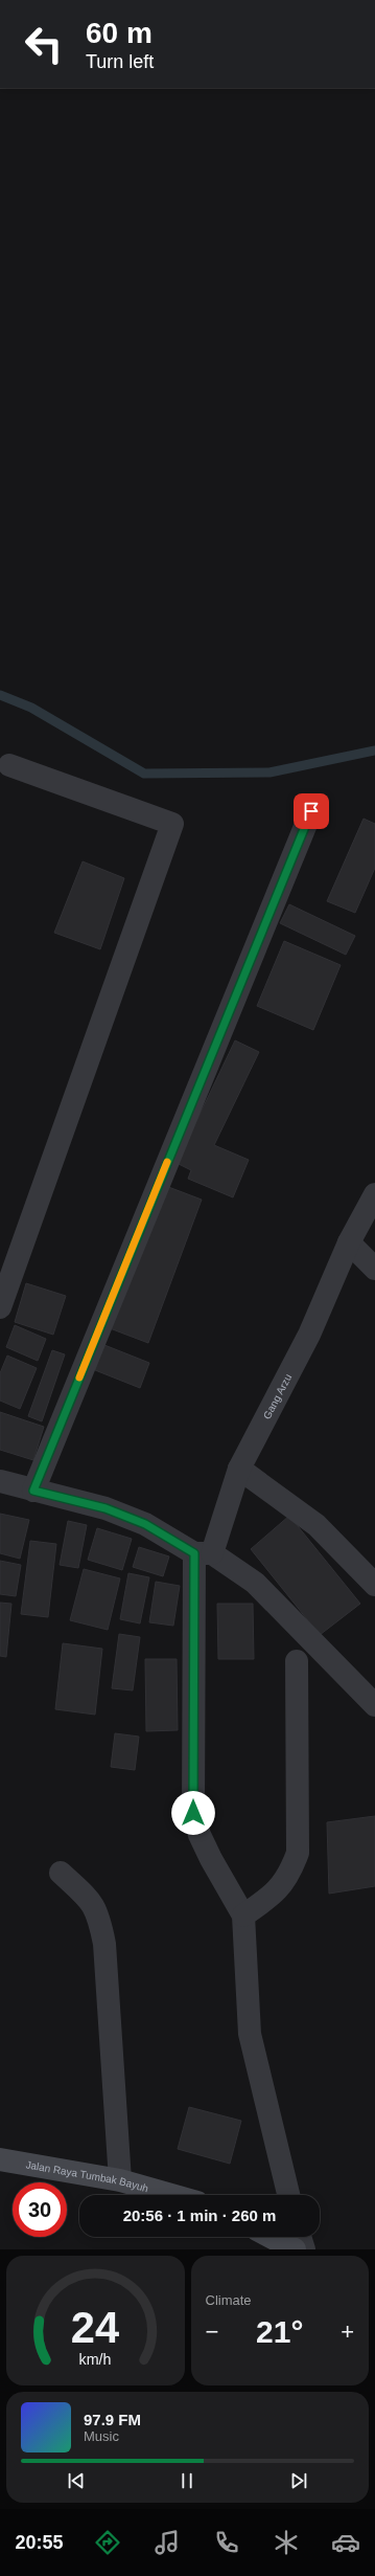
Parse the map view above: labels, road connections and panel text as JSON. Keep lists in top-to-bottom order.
{
  "streets": {
    "street": ["Gang Arzu", "Jalan Raya Tumbak Bayuh"]
  },
  "page": {
    "turn": ["60 m", "Turn left"],
    "limit": "30",
    "trip": "20:56 · 1 min · 260 m",
    "tile": "Climate",
    "heat": ["−", "21°", "+"],
    "song": ["97.9 FM", "Music"],
    "tabs": "20:55",
    "gauge": ["24", "km/h"]
  }
}
